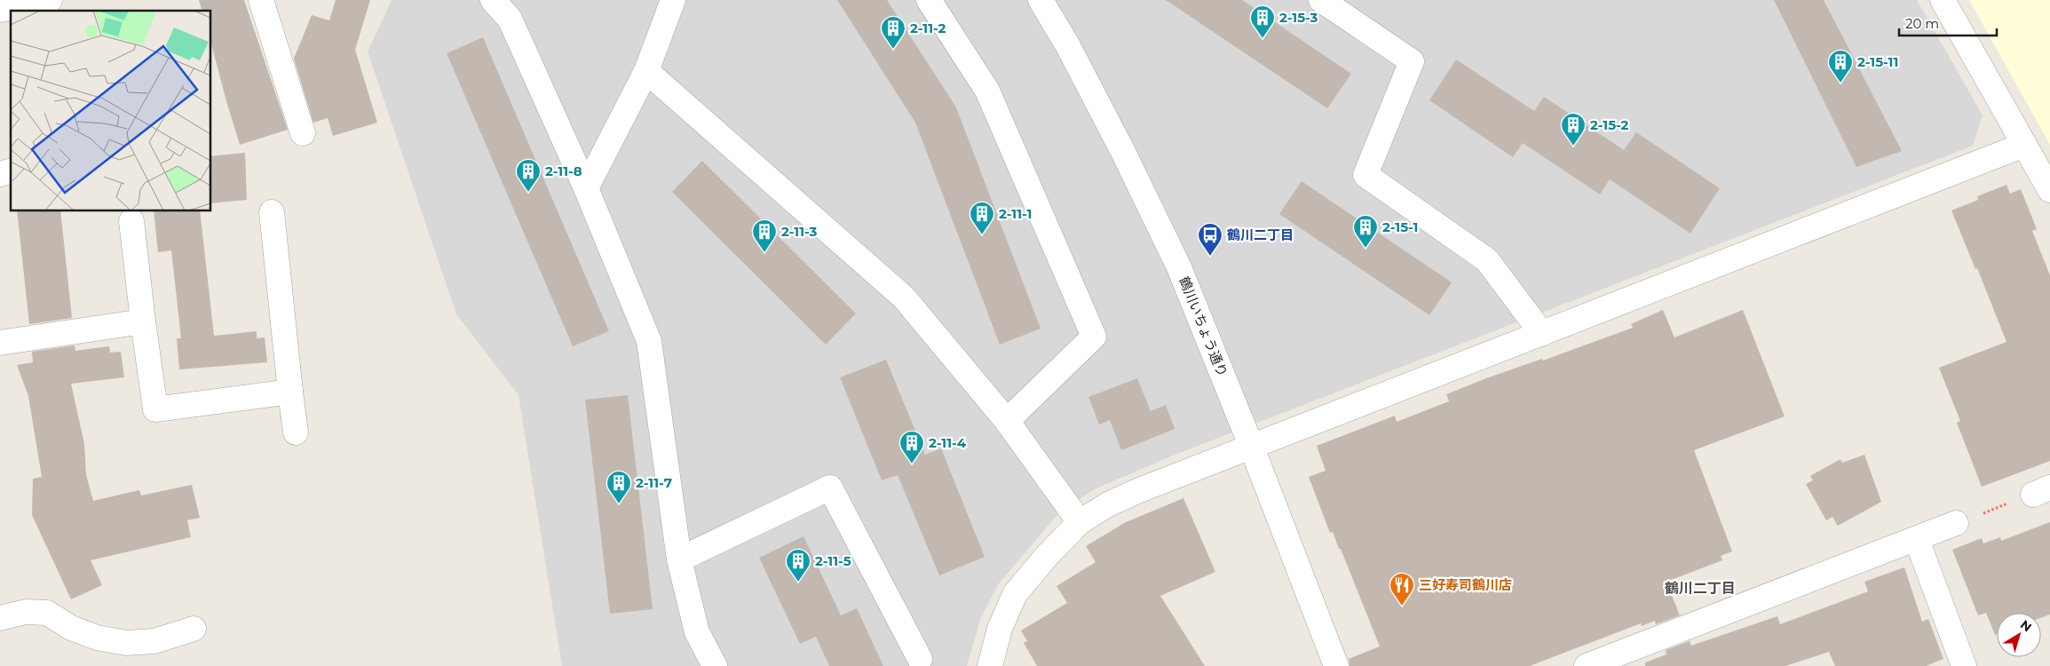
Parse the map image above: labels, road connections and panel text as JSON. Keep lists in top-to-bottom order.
{
  "streets": {
    "street": ["鶴川いちょう通り"]
  },
  "districts": ["鶴川二丁目"],
  "places": {
    "building": [
      "2-15-3",
      "2-11-2",
      "2-15-11",
      "2-15-2",
      "2-11-8",
      "2-11-1",
      "2-15-1",
      "2-11-3",
      "2-11-4",
      "2-11-7",
      "2-11-5"
    ],
    "bus stop": ["鶴川二丁目"],
    "restaurant": ["三好寿司鶴川店"]
  },
  "scale_bar": "20 m",
  "north": "top right"
}
